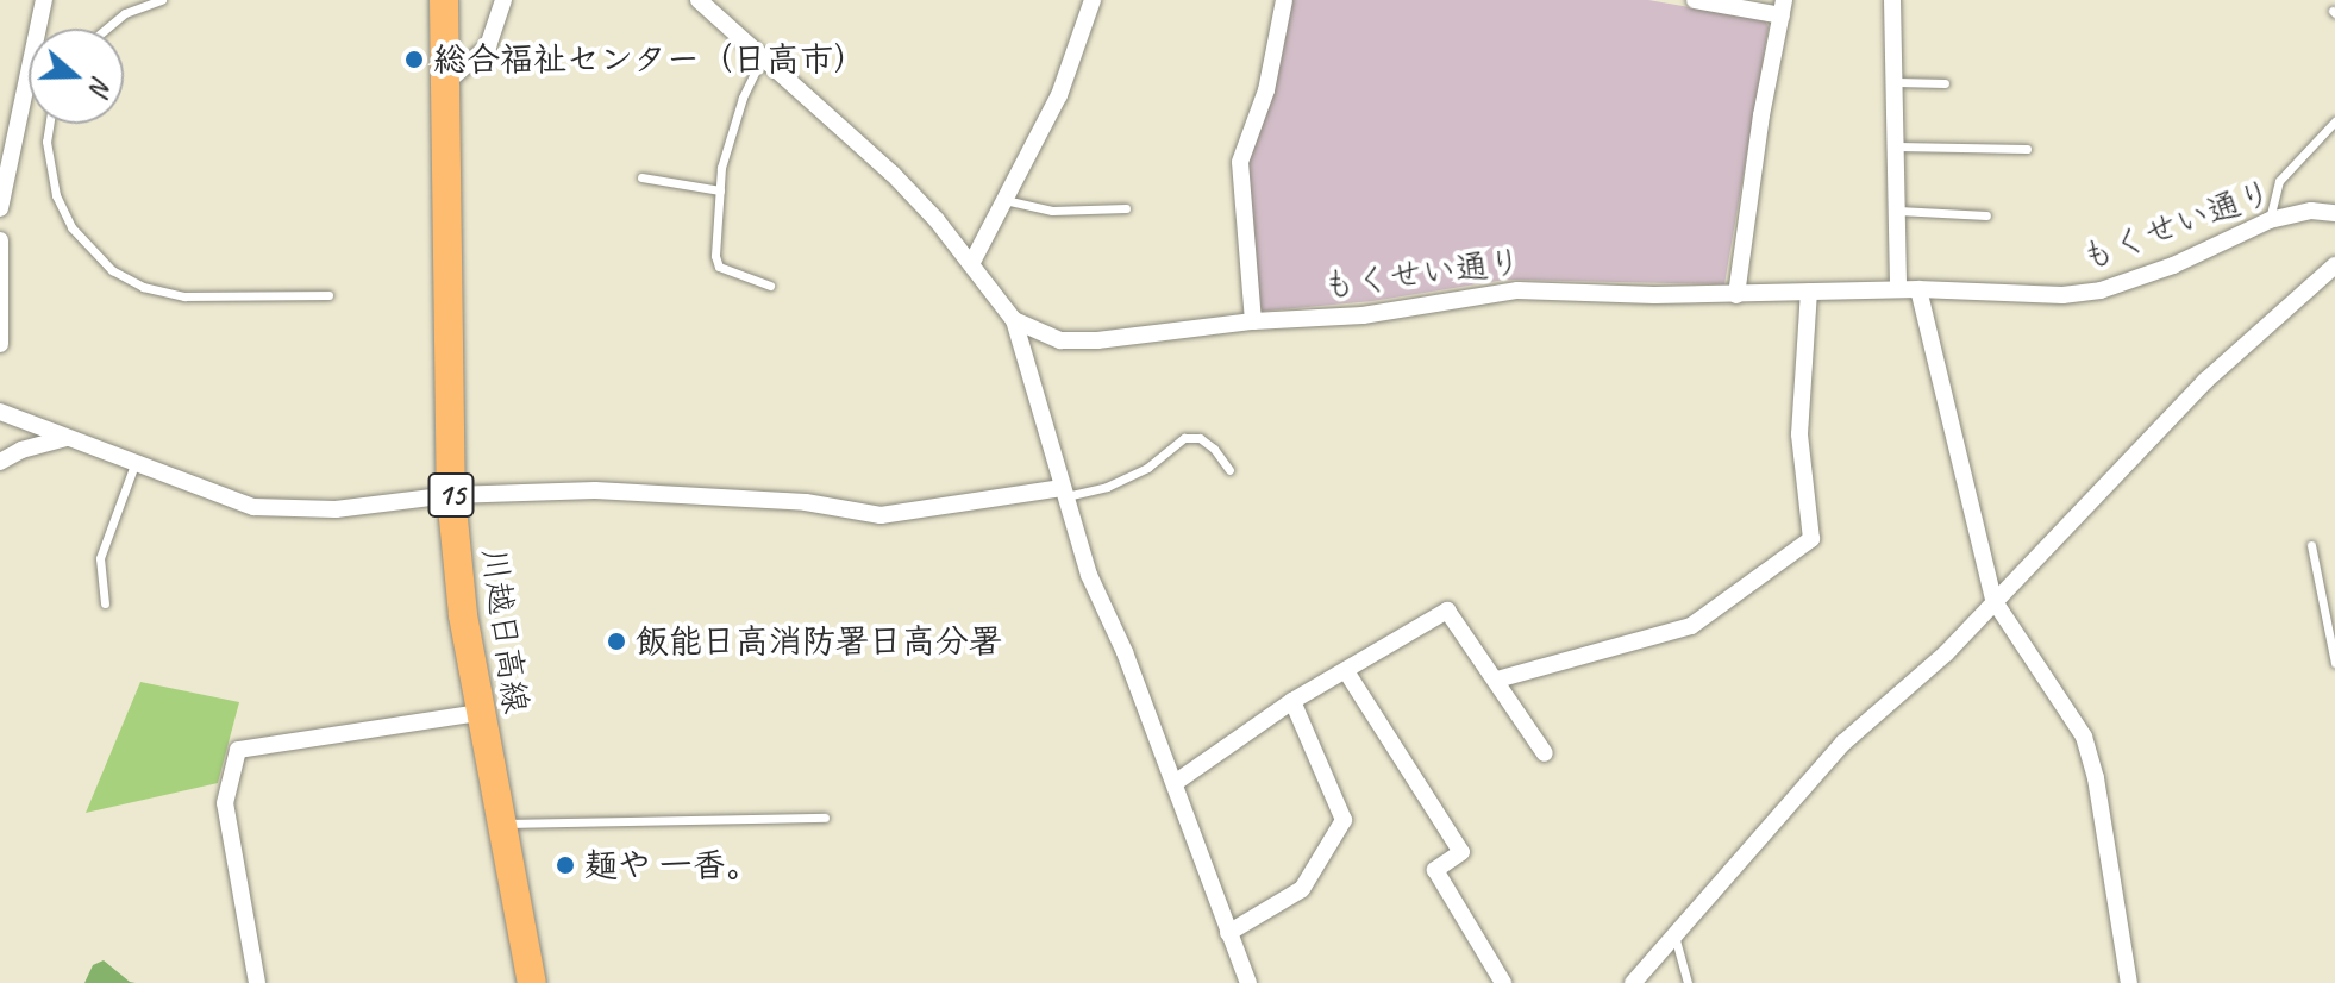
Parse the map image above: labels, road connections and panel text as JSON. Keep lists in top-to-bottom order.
{
  "streets": {
    "main road": ["15", "川越日高線"],
    "street": ["もくせい通り"]
  },
  "places": ["総合福祉センター（日高市）", "飯能日高消防署日高分署", "麺や 一香。"],
  "north": "right"
}
